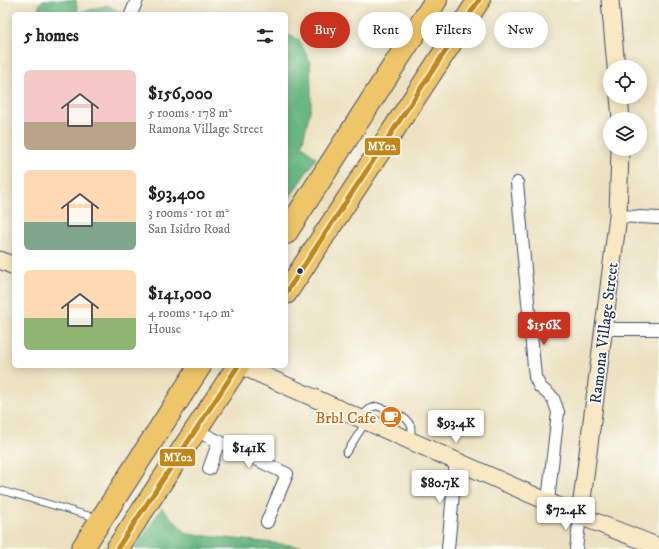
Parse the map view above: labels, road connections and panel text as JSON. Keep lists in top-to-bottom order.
{
  "streets": {
    "street": ["Ramona Village Street"]
  },
  "places": {
    "cafe": ["Brbl Cafe"]
  },
  "lines": ["transit line MY02"],
  "page": {
    "chip": [
      "Buy",
      "Rent",
      "Filters",
      "New"
    ],
    "heading": "5 homes",
    "list": [
      {
        "name": "$156,000",
        "note": "5 rooms · 178 m² · Ramona Village Street"
      },
      {
        "name": "$93,400",
        "note": "3 rooms · 101 m² · San Isidro Road"
      },
      {
        "name": "$141,000",
        "note": "4 rooms · 140 m² · House"
      }
    ],
    "price": [
      "$156K",
      "$93.4K",
      "$141K",
      "$80.7K",
      "$72.4K"
    ]
  }
}
